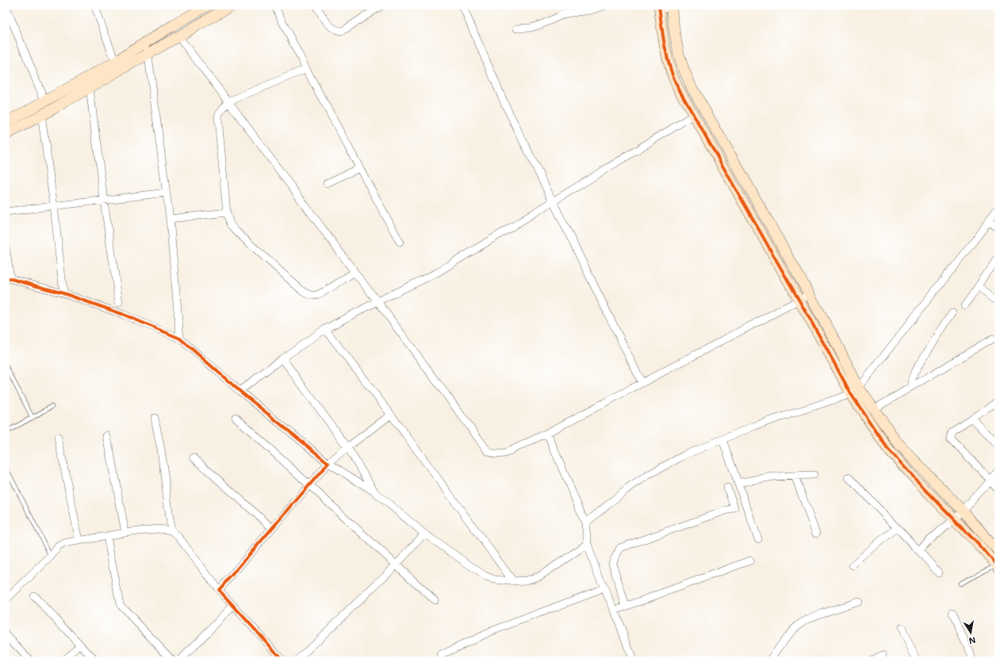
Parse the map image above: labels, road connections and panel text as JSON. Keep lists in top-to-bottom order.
{
  "north": "bottom"
}
